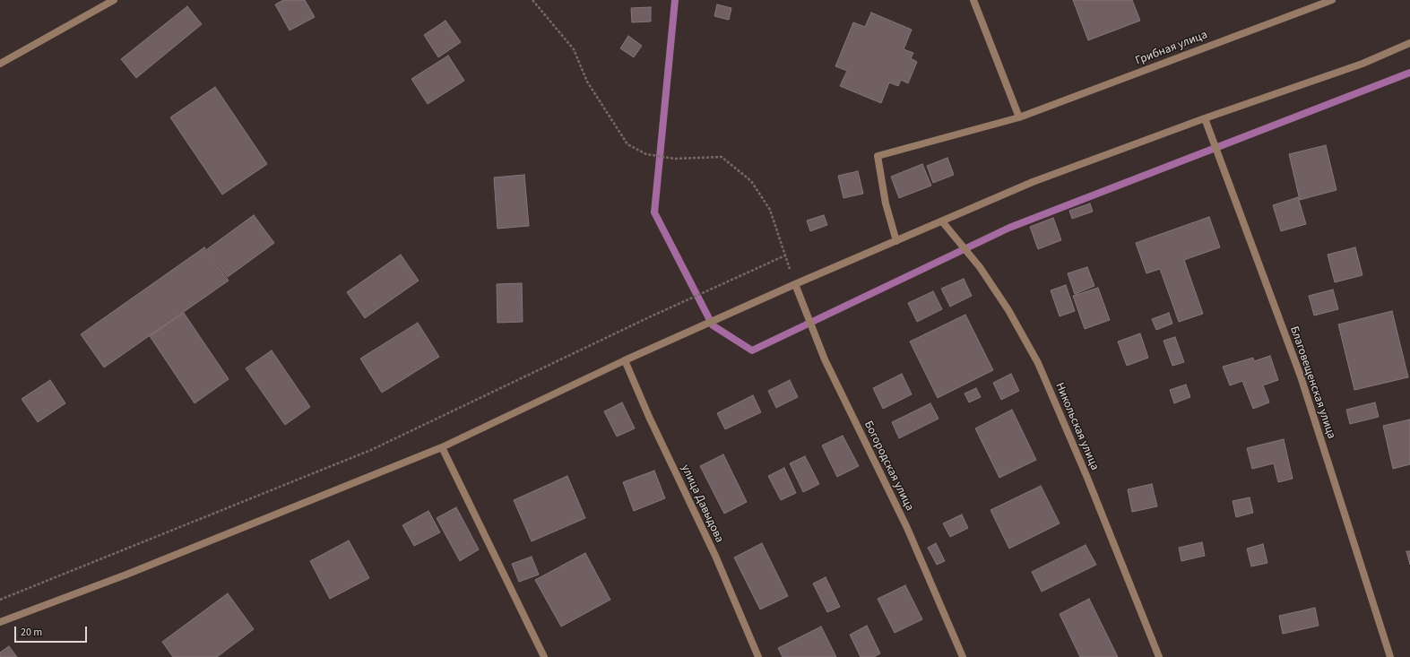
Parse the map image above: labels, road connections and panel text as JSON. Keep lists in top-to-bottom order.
{
  "streets": {
    "street": [
      "Грибная улица",
      "Благовещенская улица",
      "Никольская улица",
      "Богородская улица",
      "улица Давыдова"
    ]
  },
  "scale_bar": "20 m"
}
